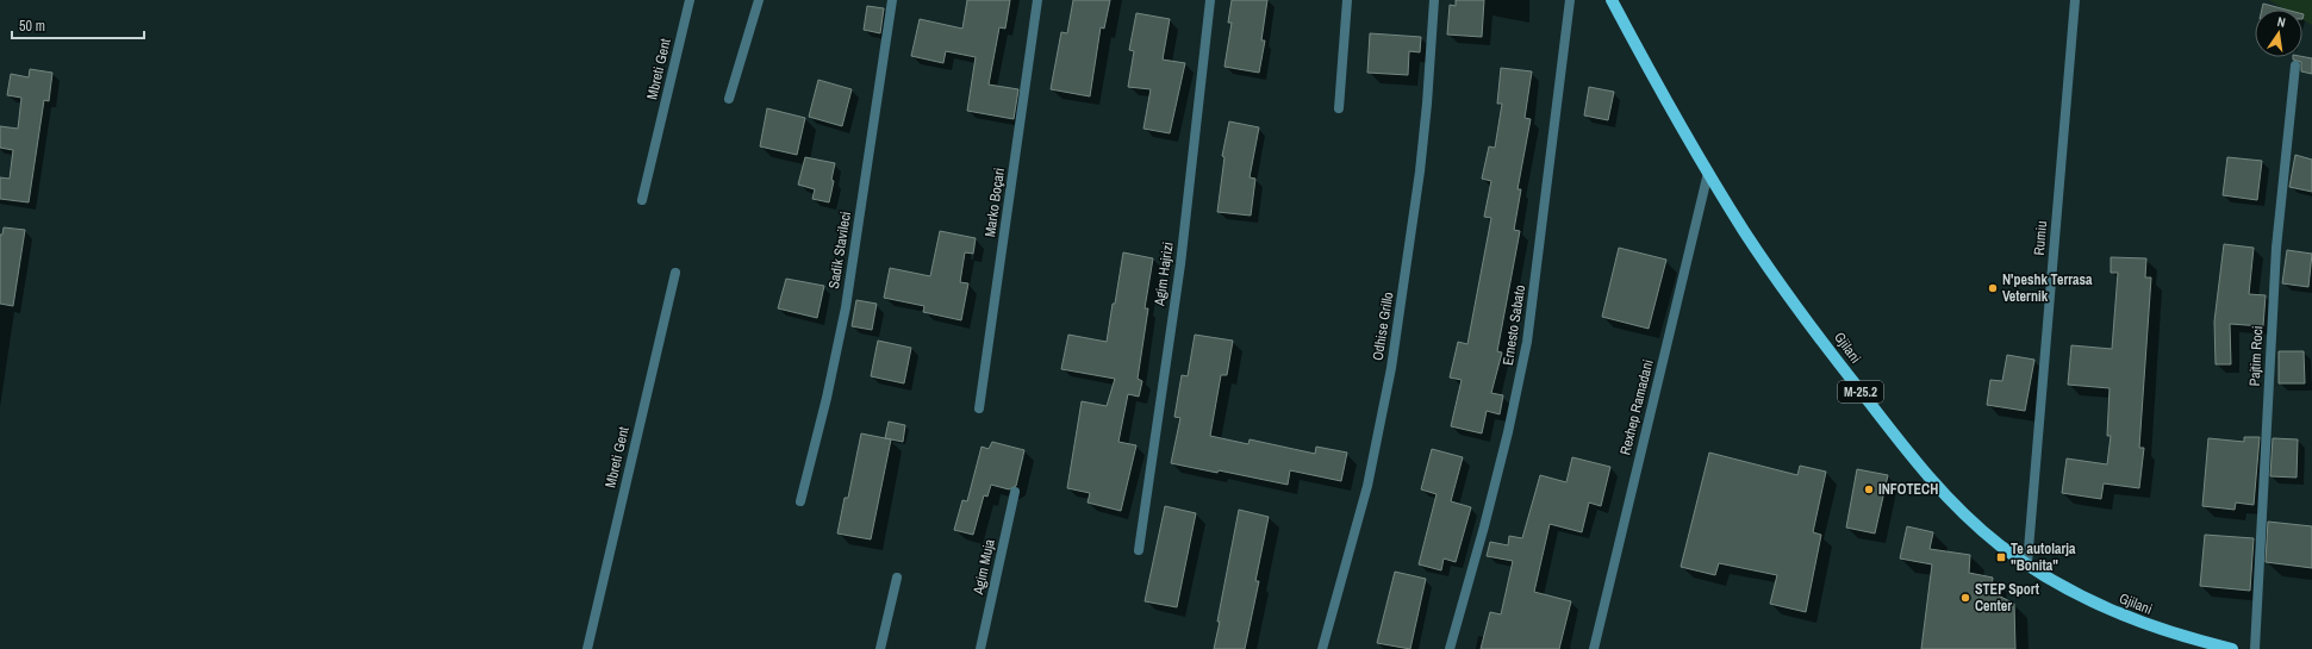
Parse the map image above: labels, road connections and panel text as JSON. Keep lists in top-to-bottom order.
{
  "streets": {
    "main road": ["Gjilani", "M-25.2"],
    "street": [
      "Mbreti Gent",
      "Marko Boçari",
      "Rumiu",
      "Sadik Stavileci",
      "Agim Hajrizi",
      "Ernesto Sabato",
      "Odhise Grillo",
      "Pajtim Roci",
      "Rexhep Ramadani",
      "Agim Muja"
    ]
  },
  "crossings": [
    ["Rumiu", "Gjilani"],
    ["Gjilani", "Rexhep Ramadani"]
  ],
  "places": {
    "other": ["N'peshk Terrasa Veternik", "INFOTECH", "STEP Sport Center"],
    "transit": ["Te autolarja \"Bonita\""]
  },
  "scale_bar": "50 m",
  "north": "top"
}
